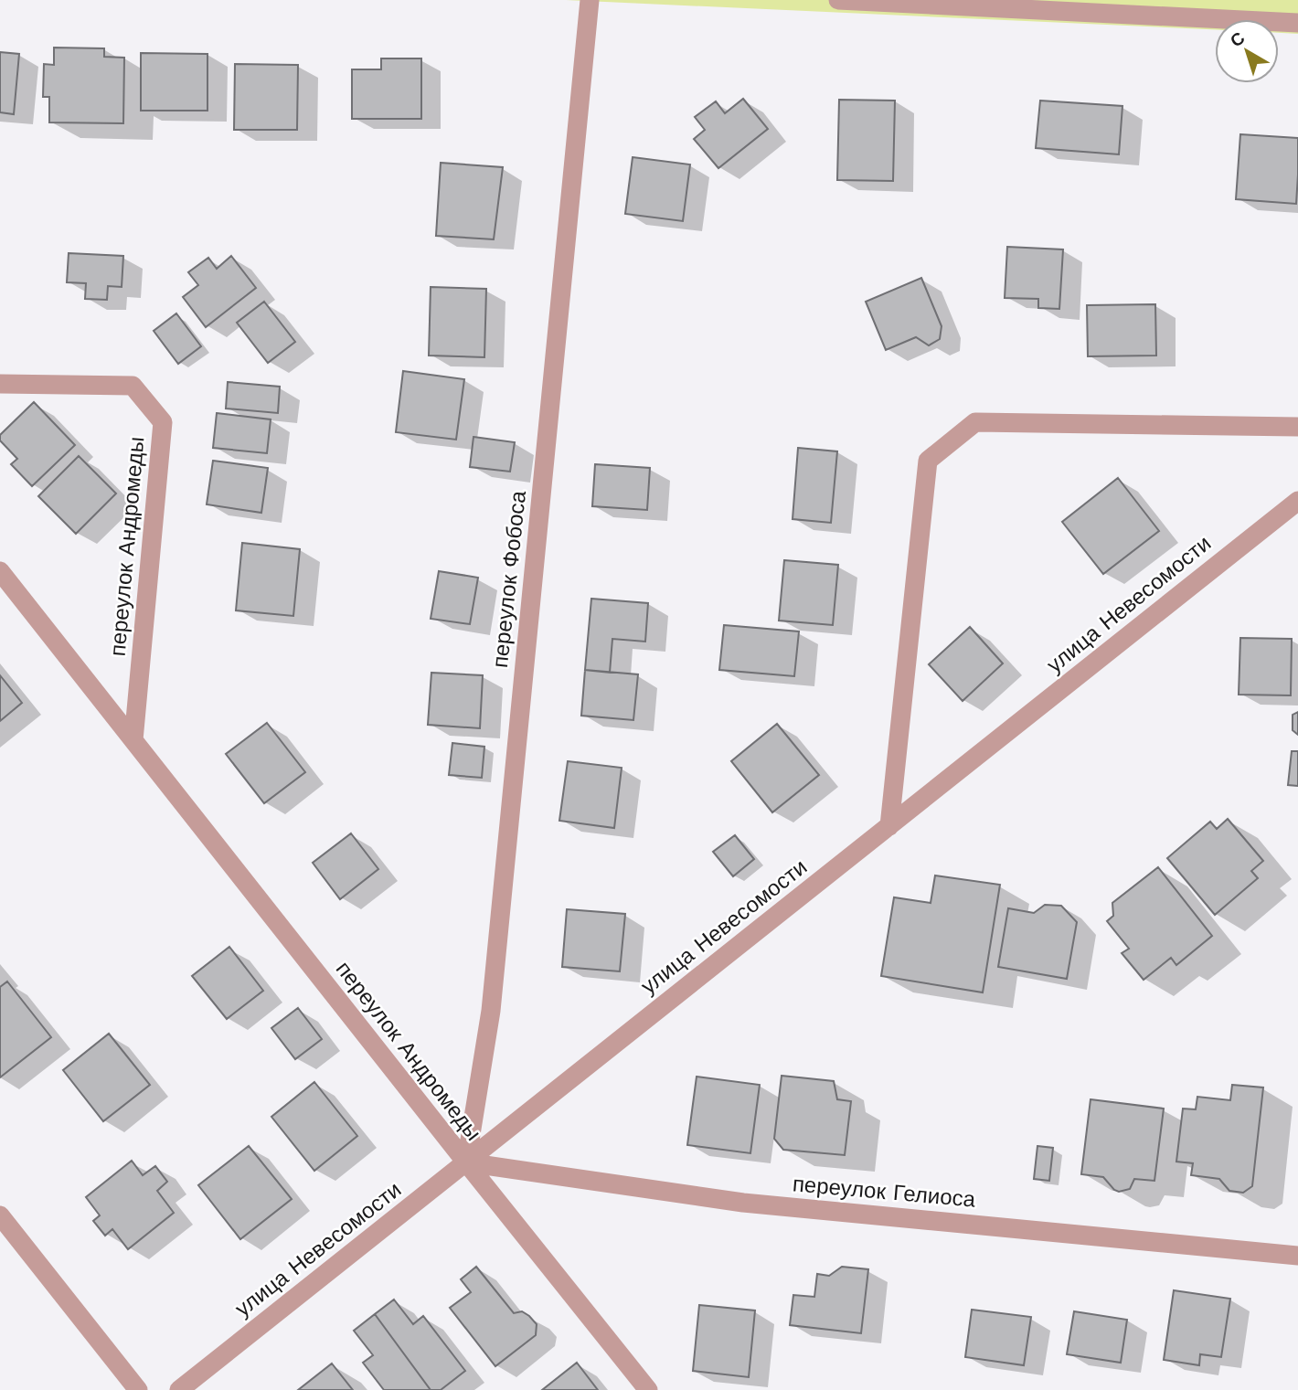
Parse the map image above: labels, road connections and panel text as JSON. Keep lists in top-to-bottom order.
{
  "streets": {
    "street": [
      "переулок Андромеды",
      "переулок Фобоса",
      "улица Невесомости",
      "переулок Гелиоса"
    ]
  },
  "crossings": [
    ["переулок Андромеды", "переулок Фобоса"],
    ["переулок Андромеды", "улица Невесомости"],
    ["переулок Андромеды", "переулок Гелиоса"],
    ["переулок Фобоса", "улица Невесомости"],
    ["переулок Фобоса", "переулок Гелиоса"],
    ["улица Невесомости", "переулок Гелиоса"]
  ],
  "north": "top left"
}
